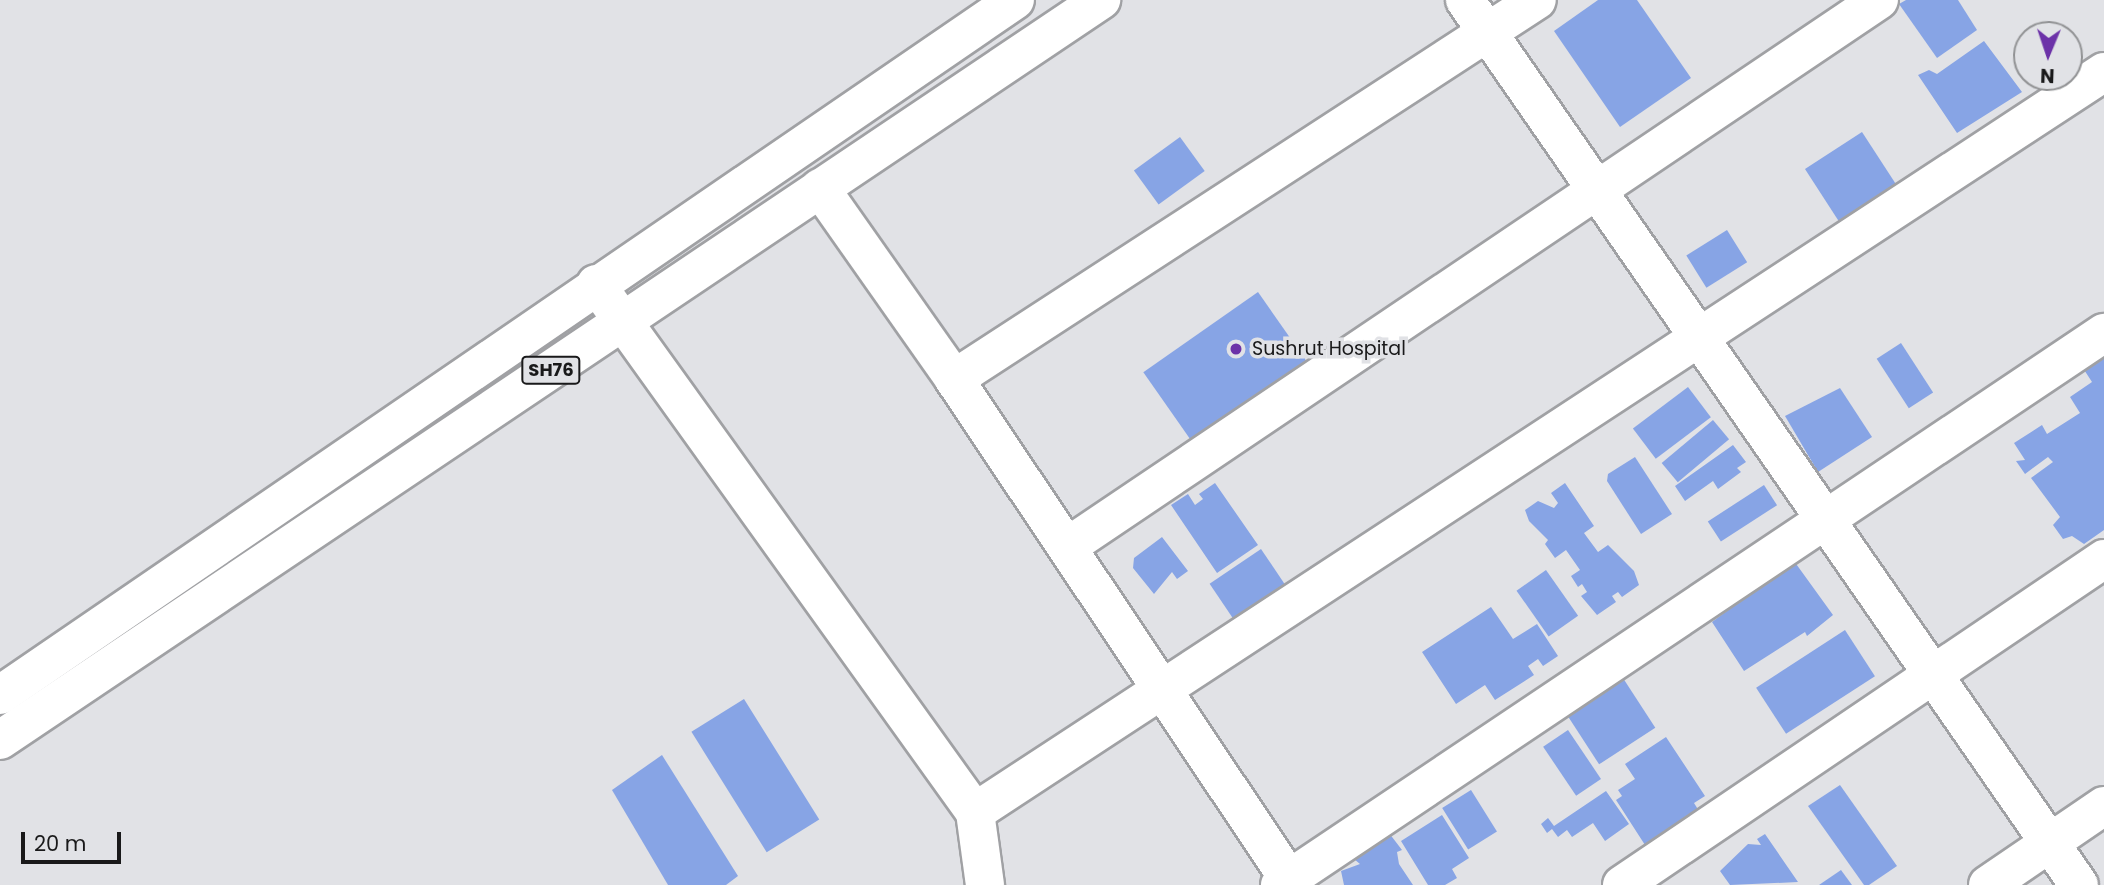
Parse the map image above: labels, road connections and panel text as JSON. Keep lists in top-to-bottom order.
{
  "streets": {
    "street": ["SH76"]
  },
  "places": ["Sushrut Hospital"],
  "scale_bar": "20 m",
  "north": "bottom"
}
